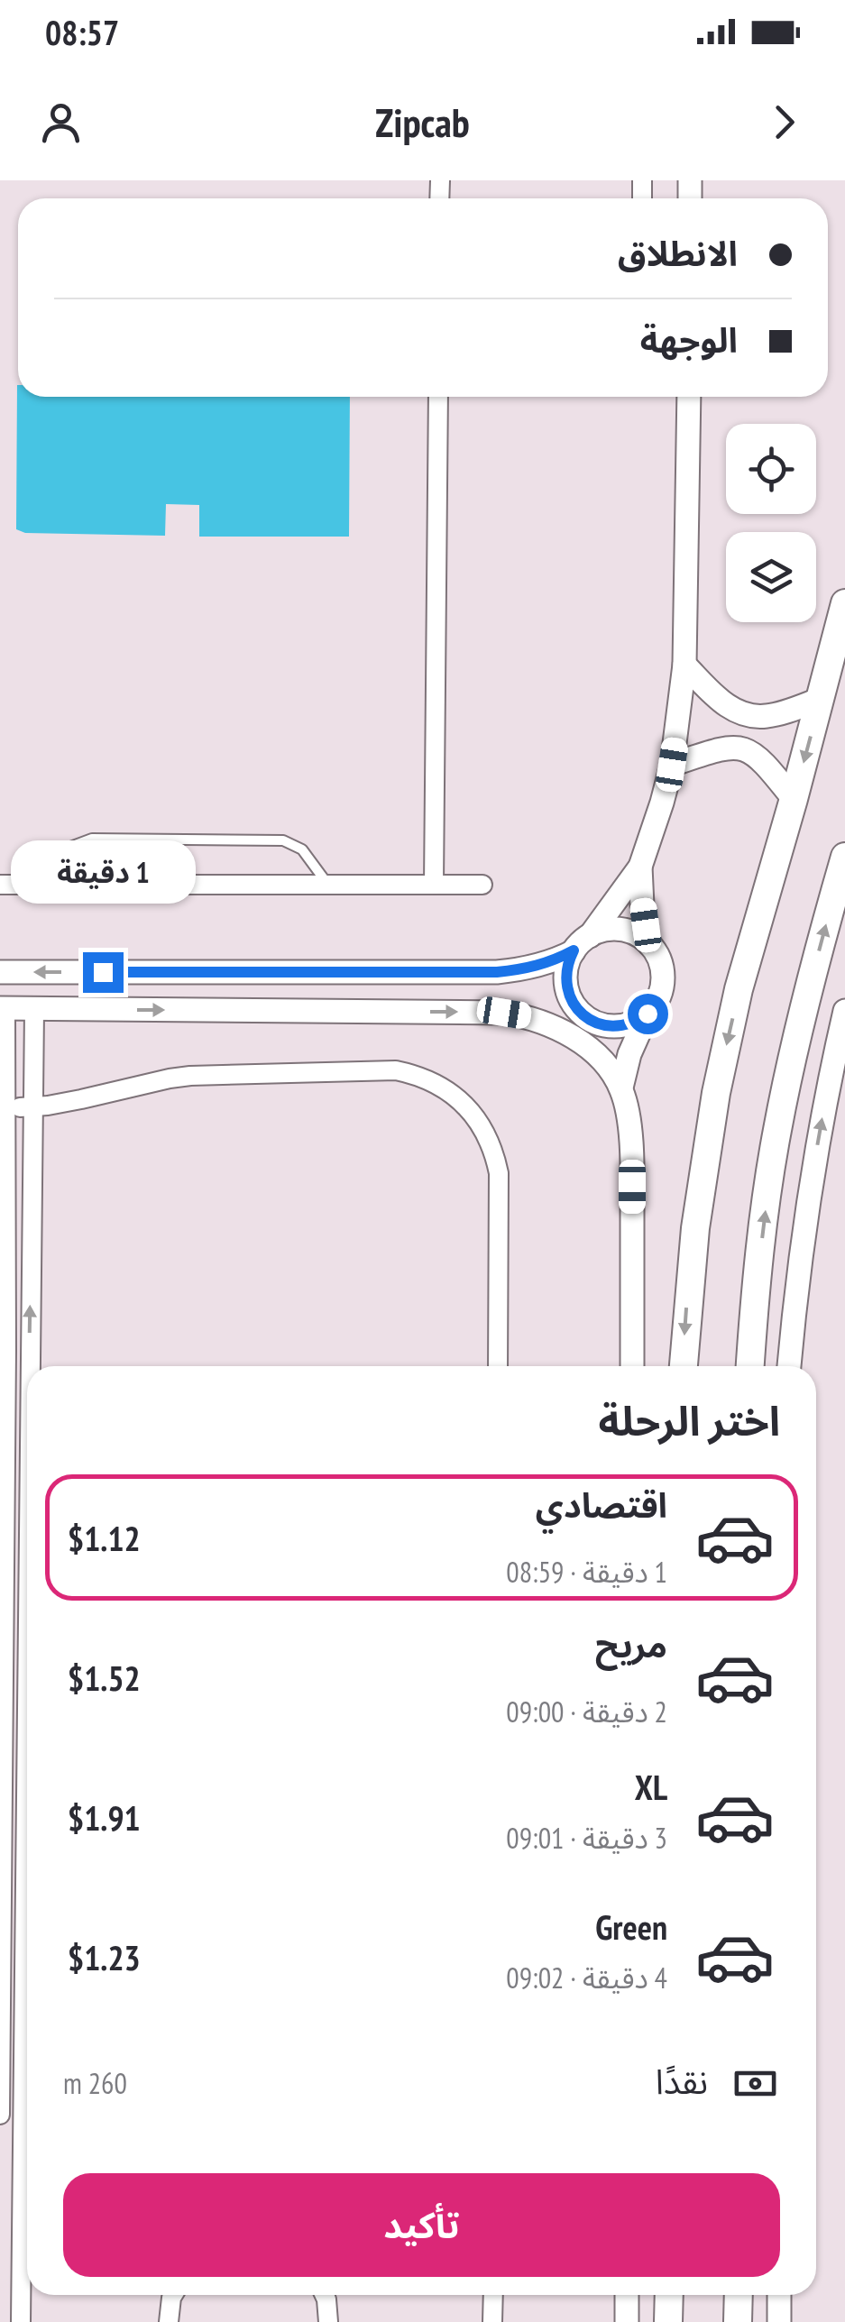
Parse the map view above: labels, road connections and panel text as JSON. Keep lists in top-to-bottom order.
{
  "page": {
    "status": "08:57",
    "header": "Zipcab",
    "banner": ["الانطلاق", "الوجهة"],
    "bubble": "1 دقيقة",
    "heading": "اختر الرحلة",
    "list": [
      {
        "name": "اقتصادي",
        "note": "1 دقيقة · 08:59",
        "value": "$1.12"
      },
      {
        "name": "مريح",
        "note": "2 دقيقة · 09:00",
        "value": "$1.52"
      },
      {
        "name": "XL",
        "note": "3 دقيقة · 09:01",
        "value": "$1.91"
      },
      {
        "name": "Green",
        "note": "4 دقيقة · 09:02",
        "value": "$1.23"
      }
    ],
    "pay": ["نقدًا", "260 m"],
    "buttons": "تأكيد"
  }
}
